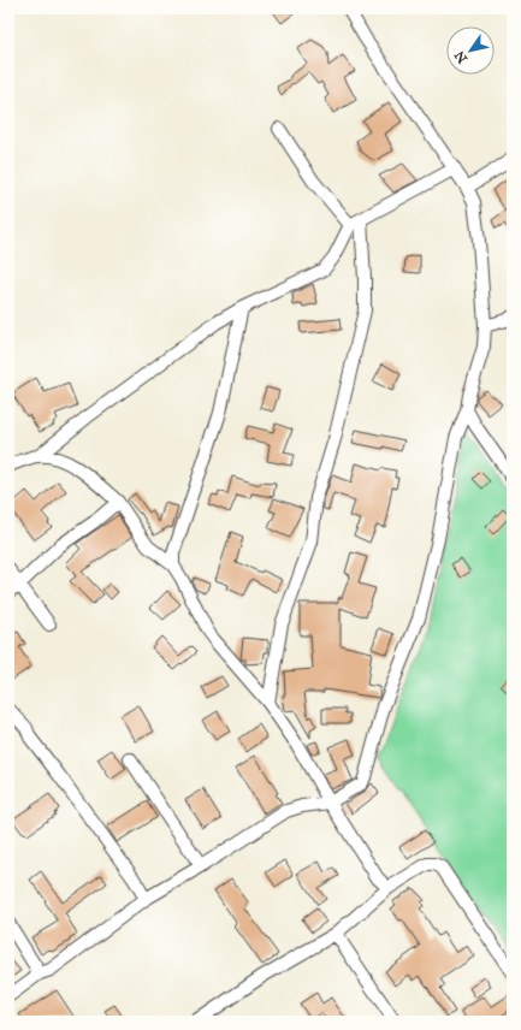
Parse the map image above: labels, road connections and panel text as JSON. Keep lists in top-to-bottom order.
{
  "north": "bottom left"
}
